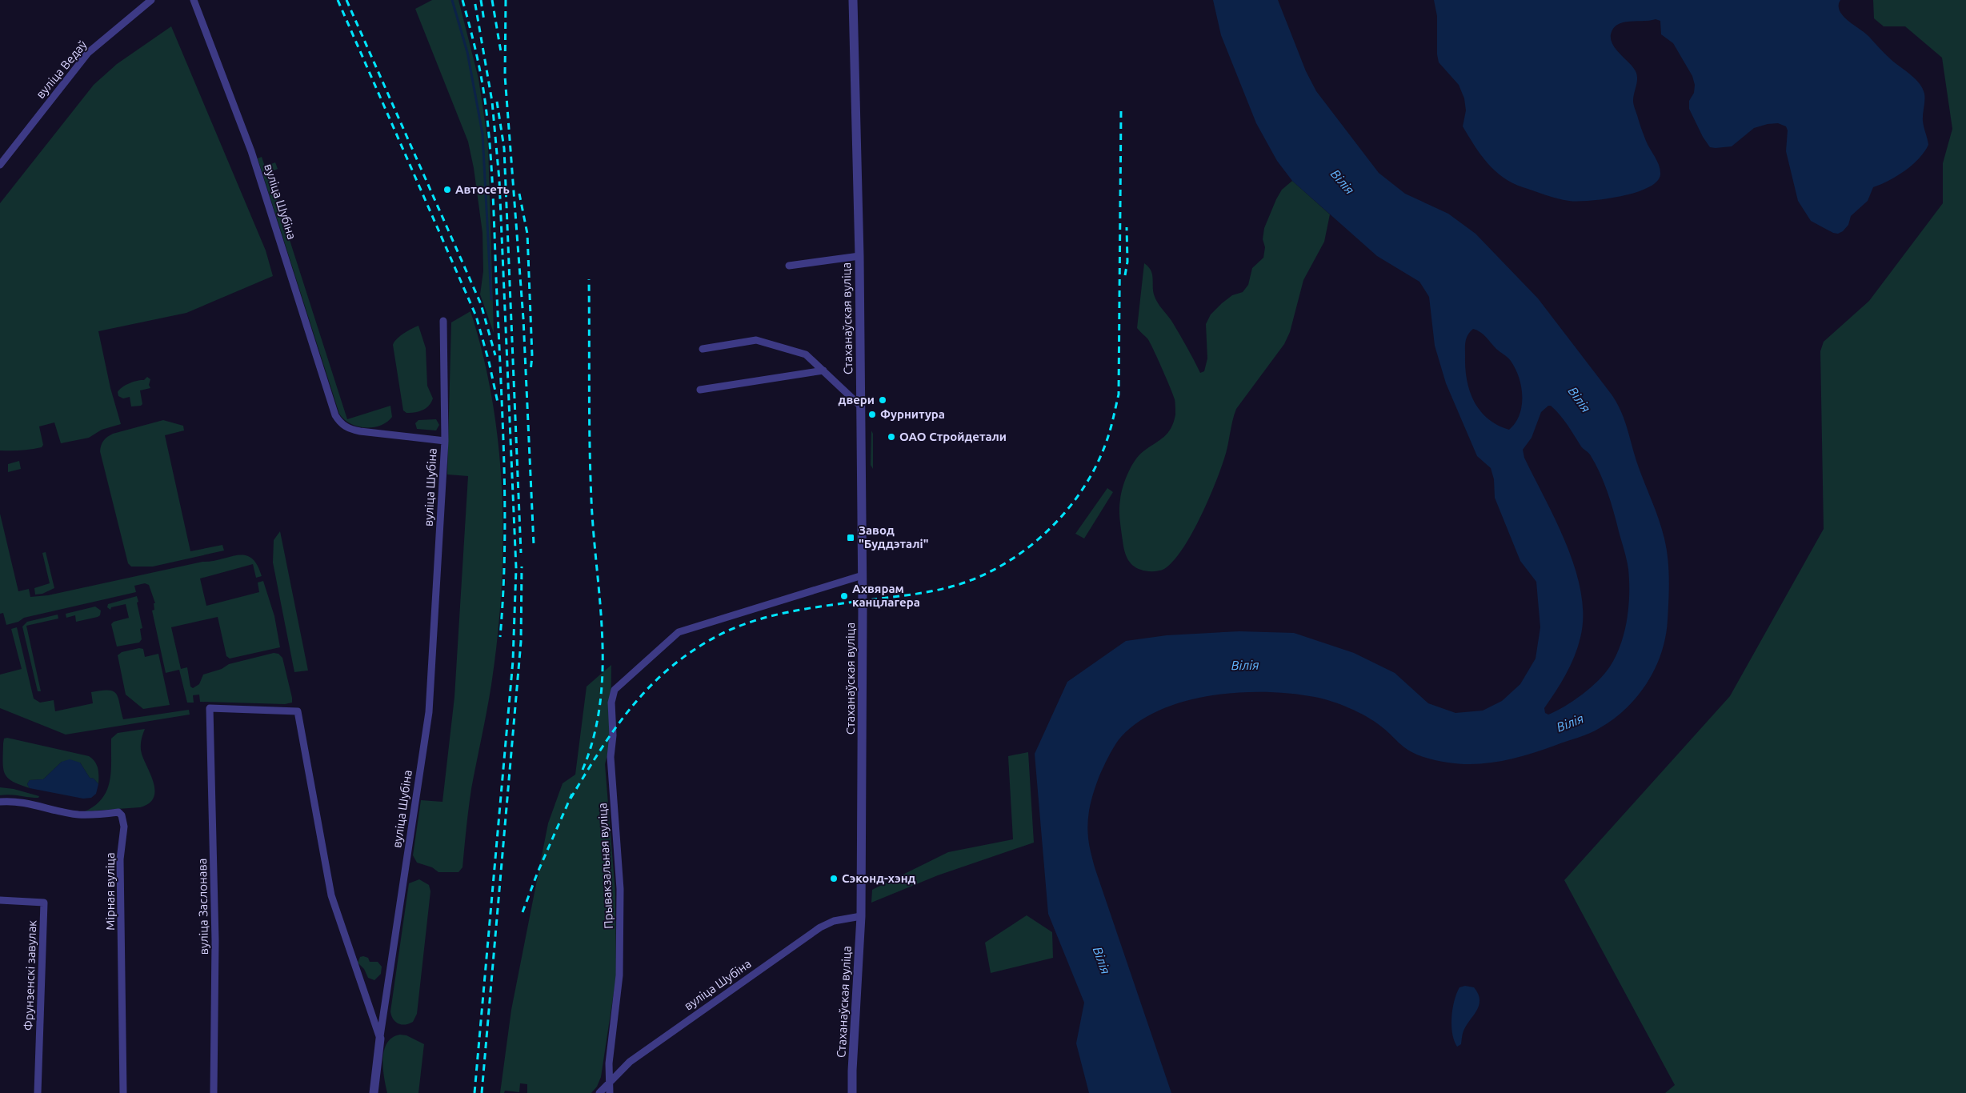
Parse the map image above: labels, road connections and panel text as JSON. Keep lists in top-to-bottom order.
{
  "streets": {
    "street": [
      "вуліца Ведаў",
      "вуліца Шубіна",
      "Стаханаўская вуліца",
      "Прывакзальная вуліца",
      "Мірная вуліца",
      "вуліца Заслонава",
      "Фрунзенскі завулак"
    ]
  },
  "crossings": [
    ["вуліца Шубіна", "Стаханаўская вуліца"],
    ["вуліца Шубіна", "Прывакзальная вуліца"],
    ["вуліца Шубіна", "вуліца Заслонава"],
    ["Стаханаўская вуліца", "Прывакзальная вуліца"]
  ],
  "water": ["Вілія"],
  "places": {
    "other": [
      "Автосеть",
      "двери",
      "Фурнитура",
      "ОАО Стройдетали",
      "Ахвярам канцлагера",
      "Сэконд-хэнд"
    ],
    "transit": ["Завод \"Буддэталі\""]
  }
}
